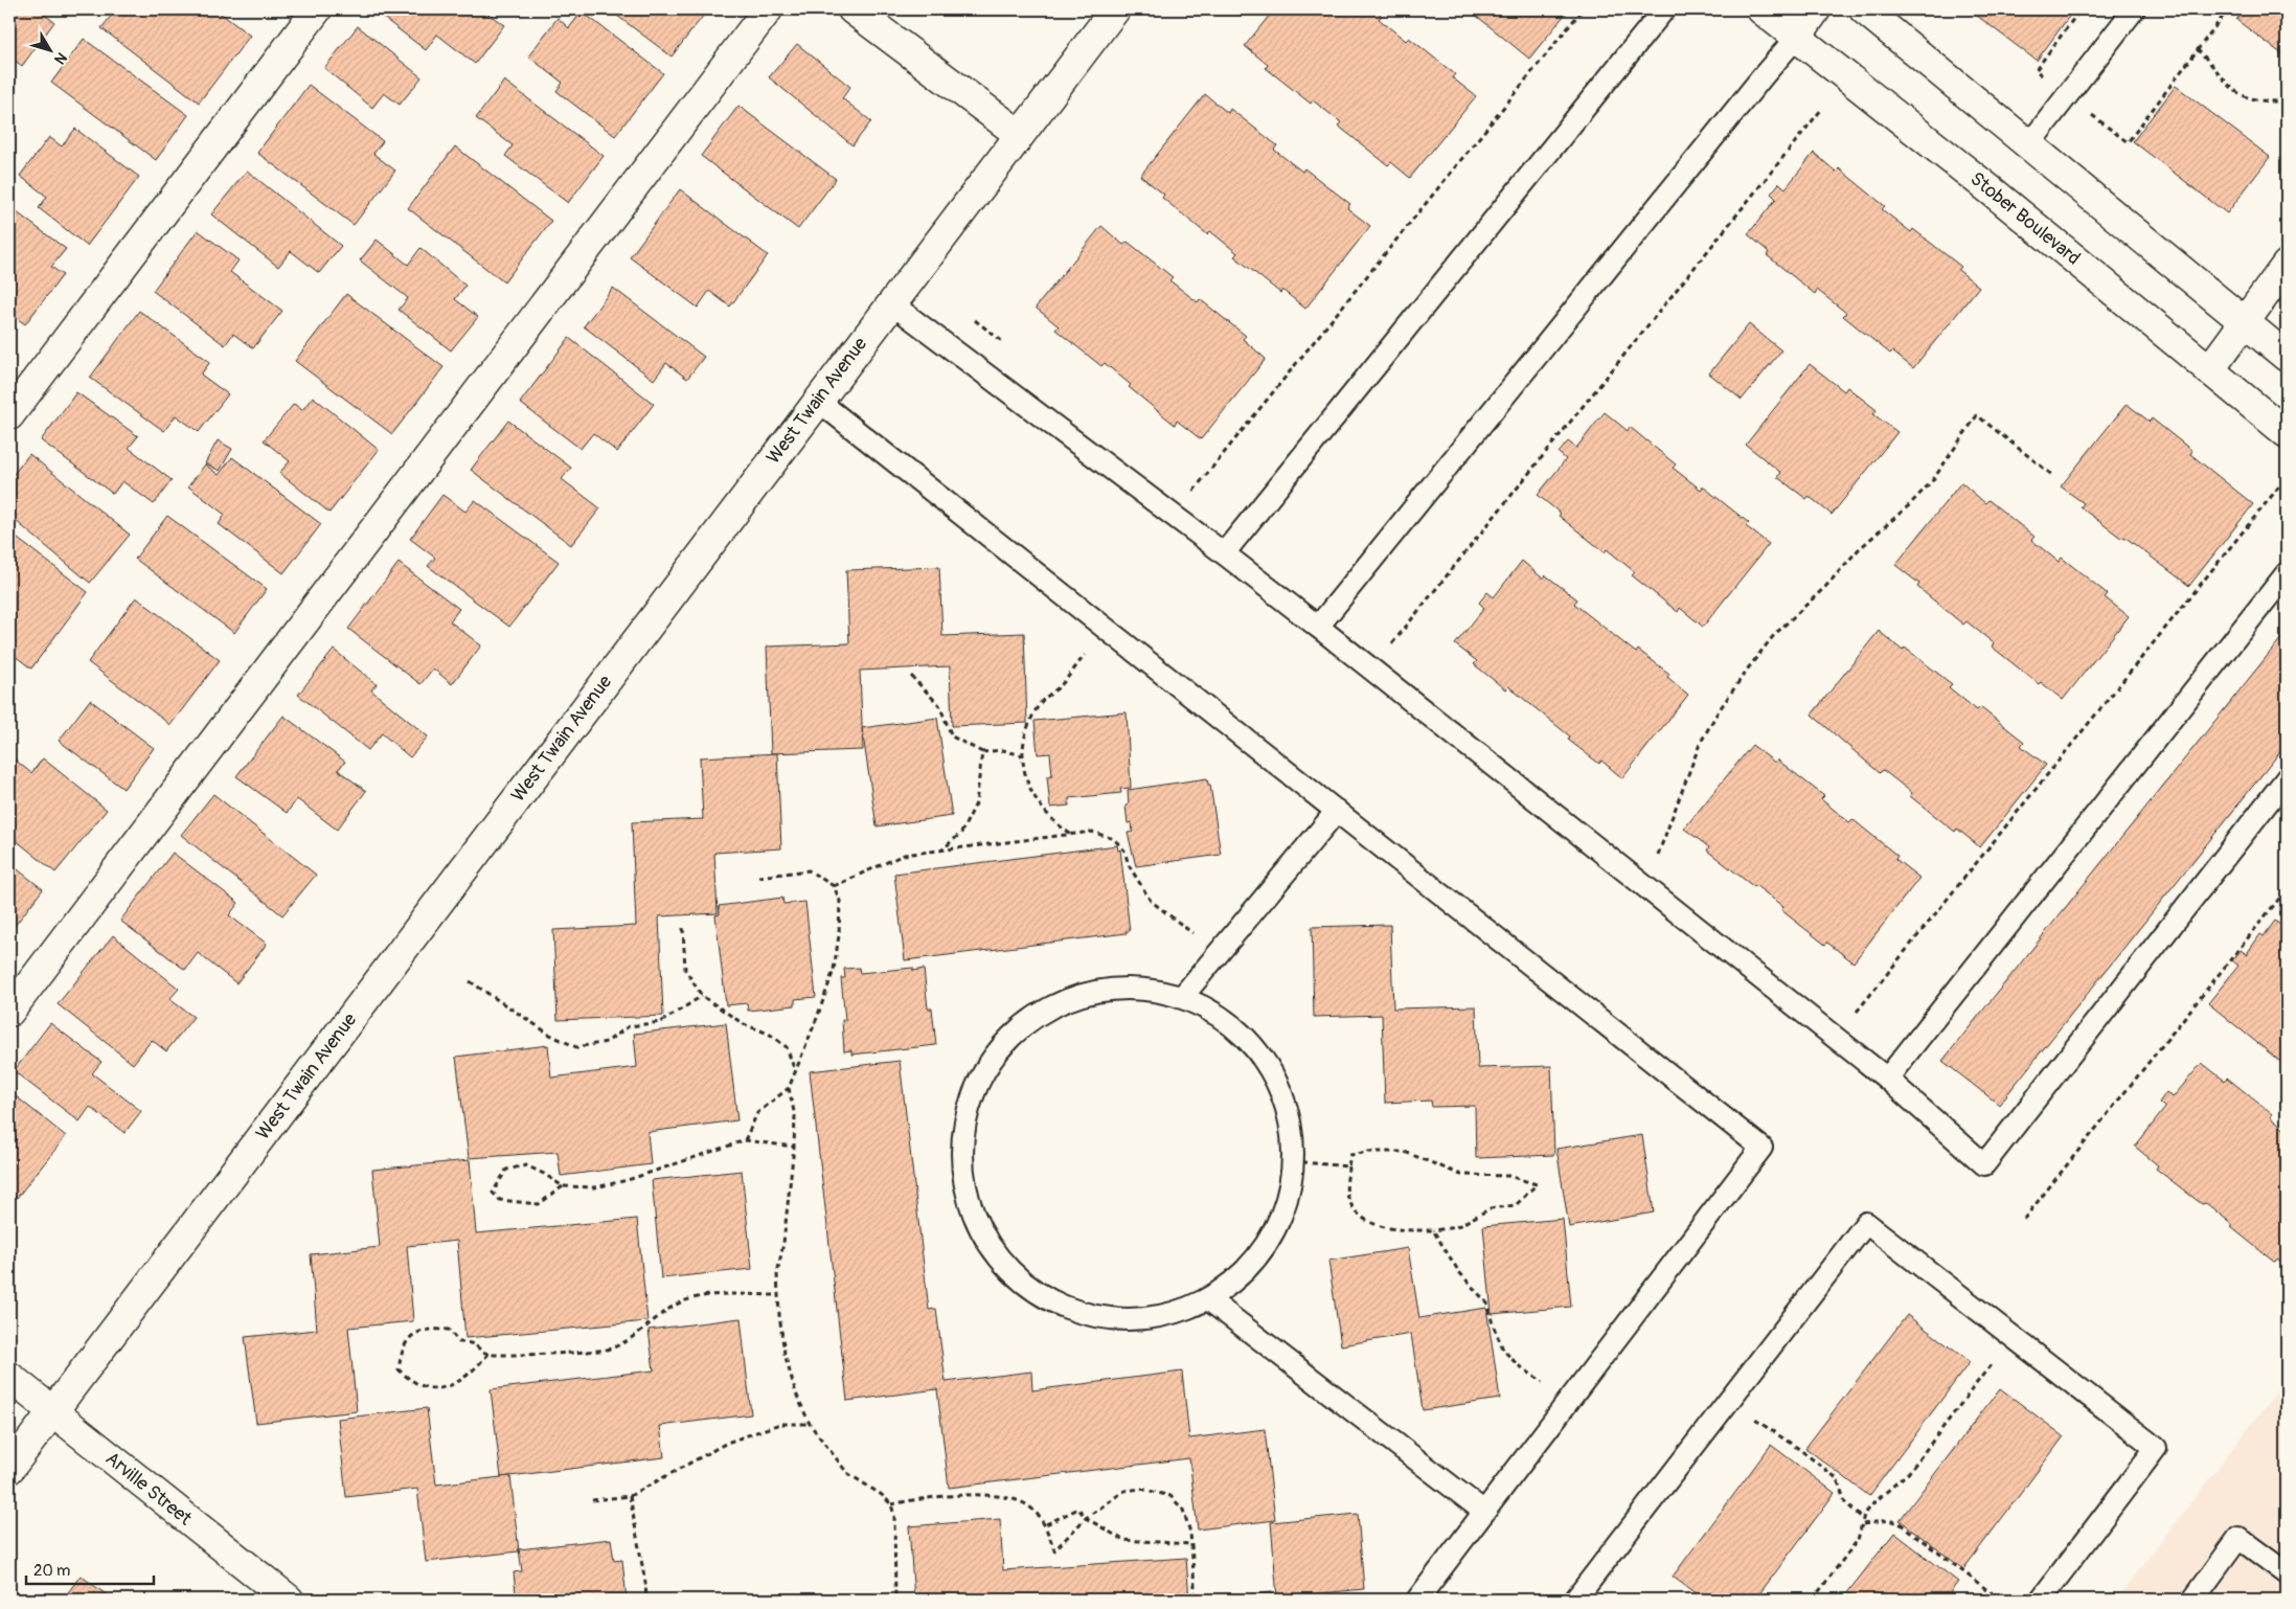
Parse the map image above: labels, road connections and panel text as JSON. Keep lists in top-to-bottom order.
{
  "streets": {
    "street": ["Stober Boulevard", "West Twain Avenue", "Arville Street"]
  },
  "crossings": [
    ["West Twain Avenue", "Arville Street"]
  ],
  "scale_bar": "20 m",
  "north": "bottom right"
}
